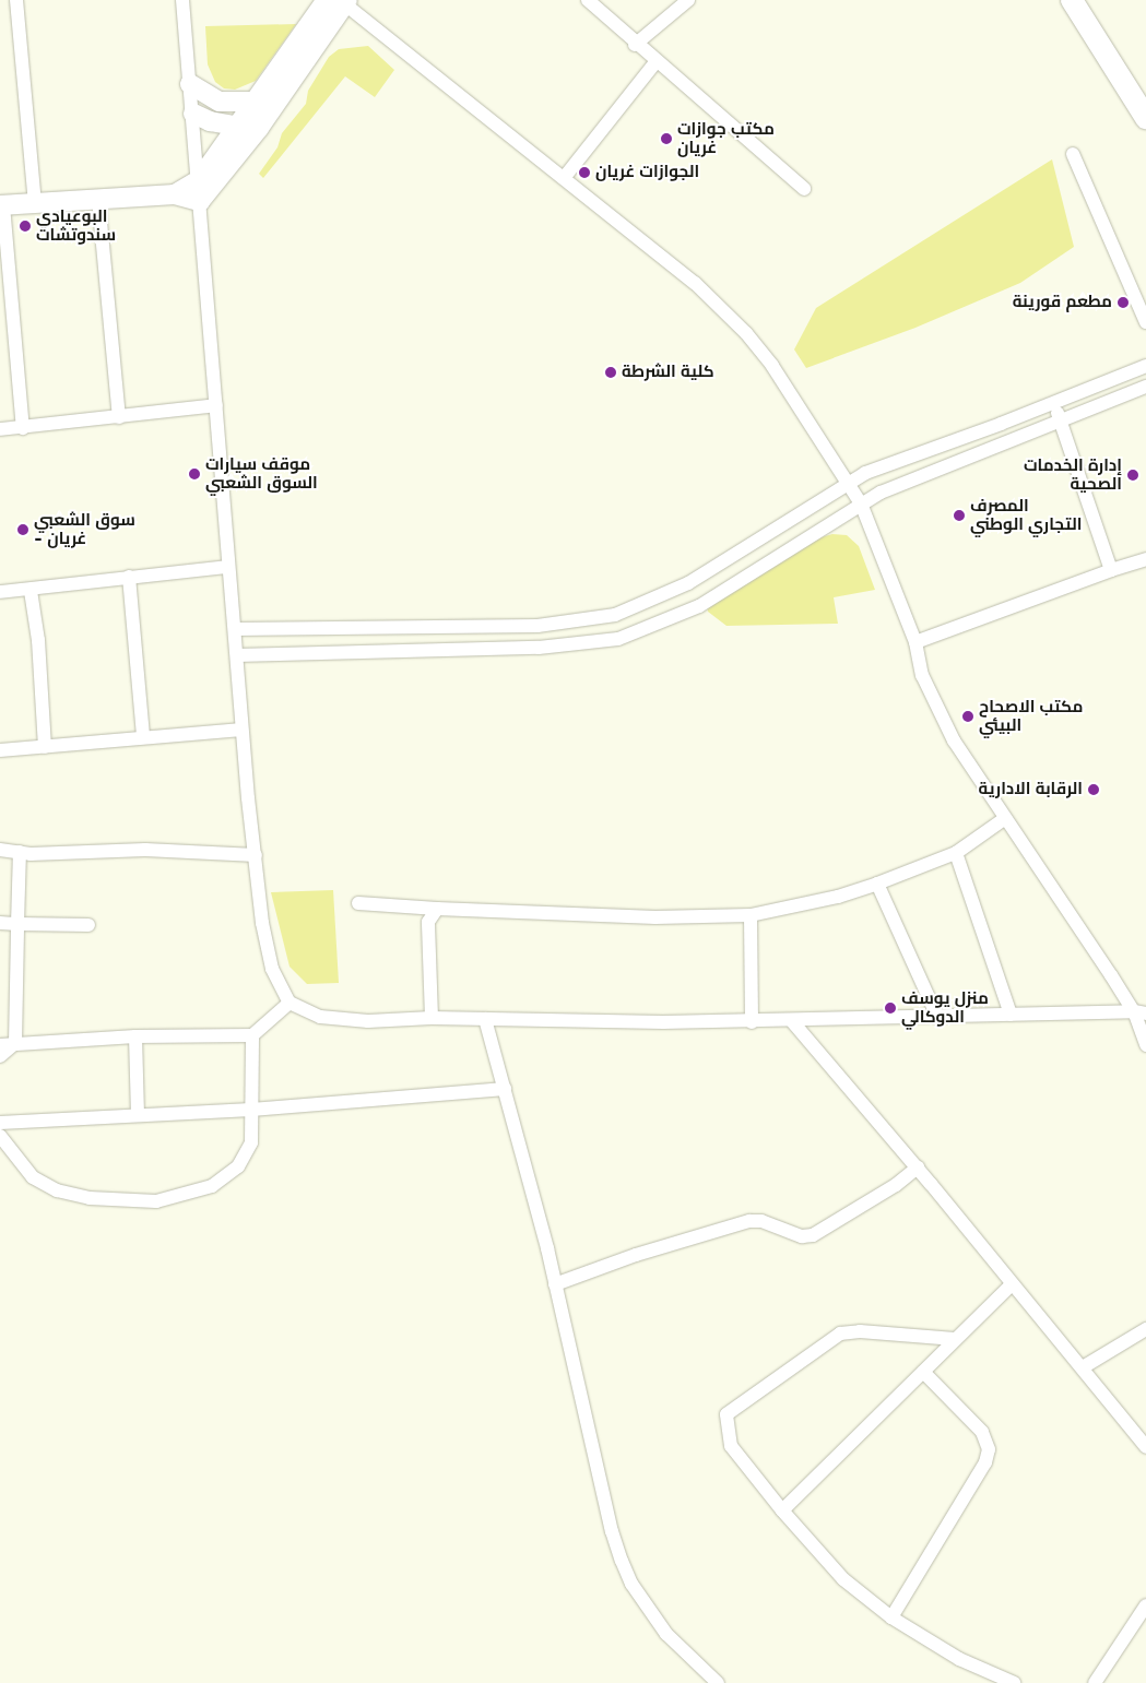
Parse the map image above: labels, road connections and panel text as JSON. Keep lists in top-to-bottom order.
{
  "places": [
    "مكتب جوازات غريان",
    "الجوازات غريان",
    "البوعيادي سندوتشات",
    "مطعم قورينة",
    "كلية الشرطة",
    "موقف سيارات السوق الشعبي",
    "إدارة الخدمات الصحية",
    "المصرف التجاري الوطني",
    "سوق الشعبي - غريان",
    "مكتب الاصحاح البيئي",
    "الرقابة الادارية",
    "منزل يوسف الدوكالي"
  ]
}
